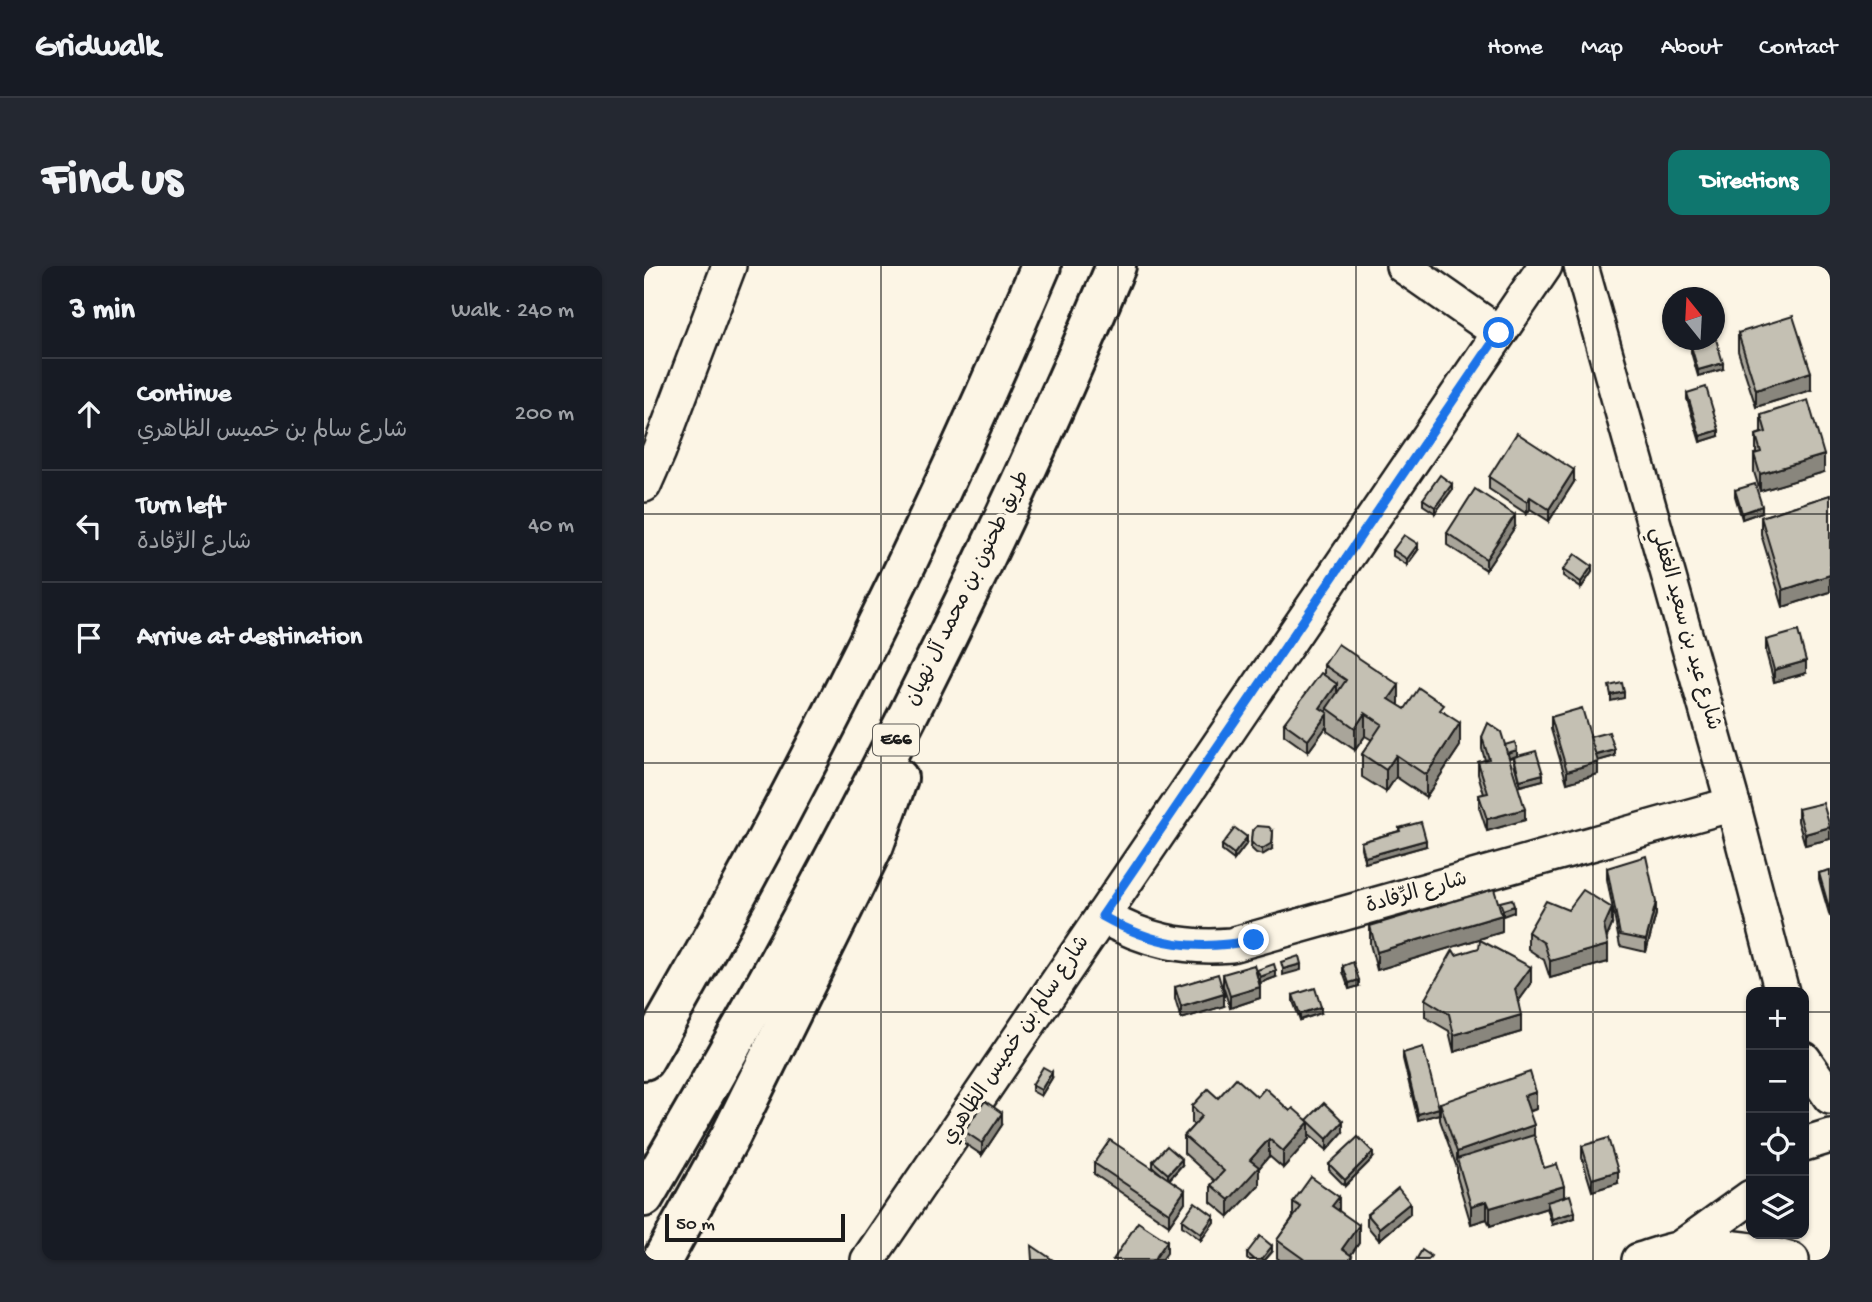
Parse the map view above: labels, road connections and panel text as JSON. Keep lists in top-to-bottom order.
{
  "streets": {
    "highway": ["طريق طحنون بن محمد آل نهيان", "E66"],
    "street": ["شارع عيد بن سعيد الغفلي", "شارع الرِّفادة", "شارع سالم بن خميس الظاهري"]
  },
  "crossings": [
    ["شارع عيد بن سعيد الغفلي", "شارع الرِّفادة"],
    ["شارع الرِّفادة", "شارع سالم بن خميس الظاهري"]
  ],
  "scale_bar": "50 m",
  "north": "top",
  "page": {
    "header": "Gridwalk",
    "nav": [
      "Home",
      "Map",
      "About",
      "Contact"
    ],
    "buttons": "Directions",
    "title": "Find us",
    "heading": ["3 min", "Walk · 240 m"],
    "list": [
      ["Continue", "شارع سالم بن خميس الظاهري", "200 m"],
      ["Turn left", "شارع الرِّفادة", "40 m"],
      "Arrive at destination"
    ],
    "map_buttons": ["+", "−"],
    "scale": "50 m"
  }
}
